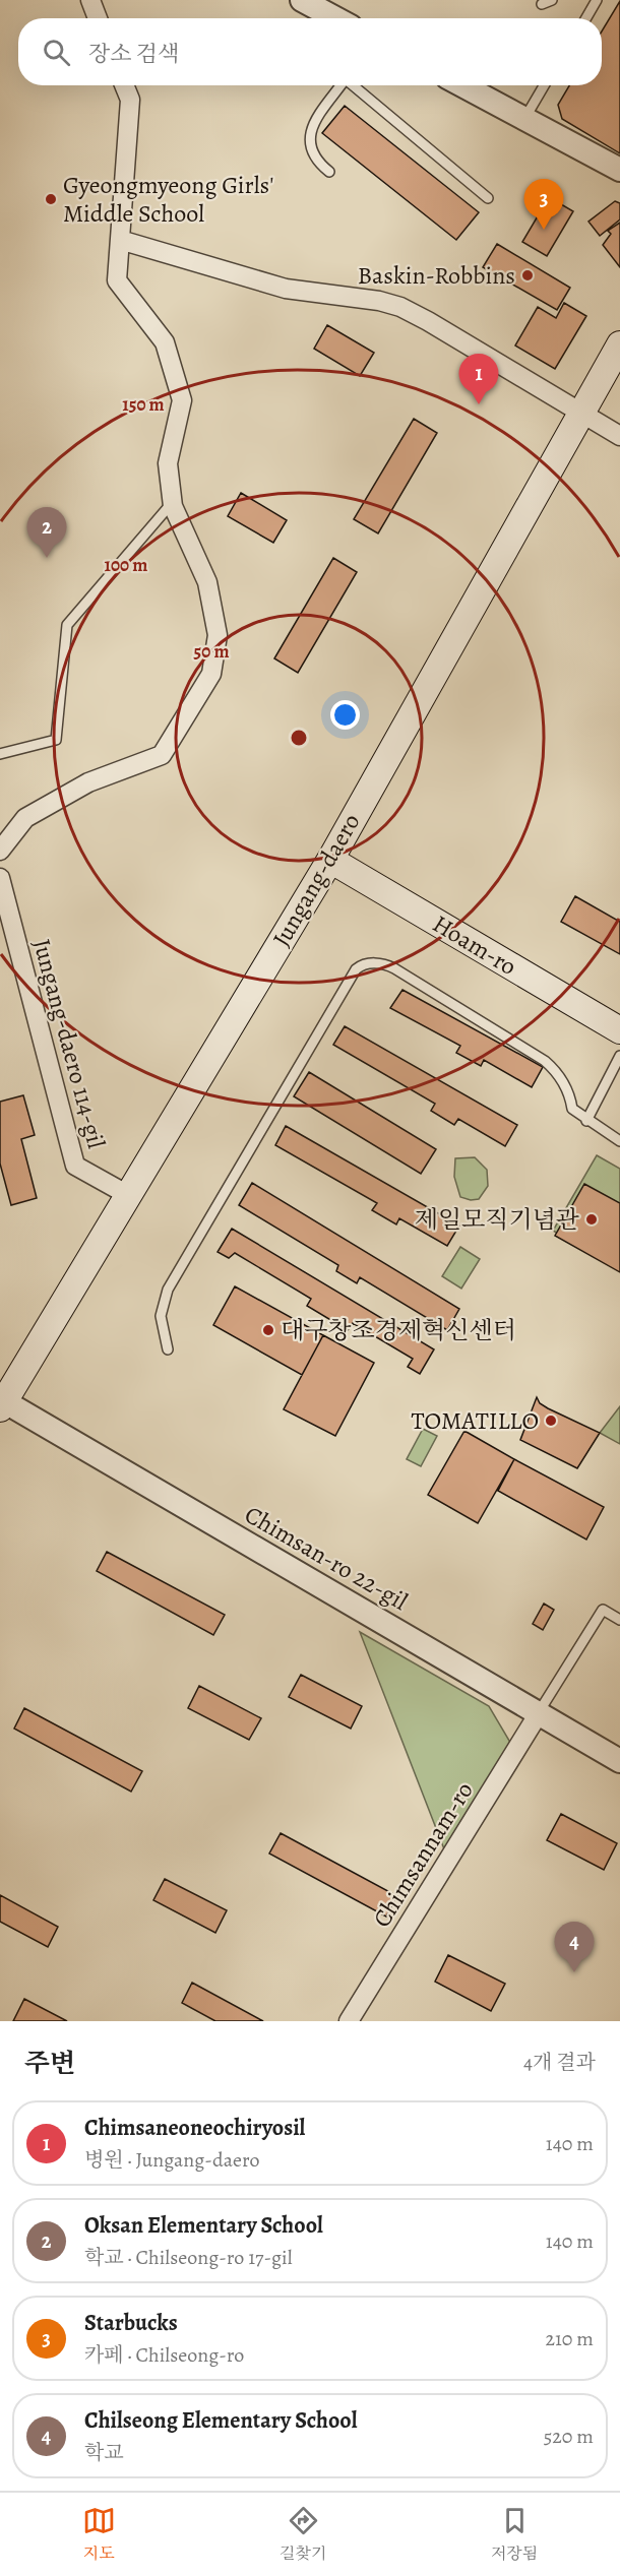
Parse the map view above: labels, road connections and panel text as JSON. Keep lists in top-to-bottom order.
{
  "streets": {
    "main road": ["Jungang-daero", "Hoam-ro"],
    "street": ["Jungang-daero 114-gil", "Chimsan-ro 22-gil", "Chimsannam-ro"]
  },
  "crossings": [
    ["Jungang-daero", "Hoam-ro"],
    ["Jungang-daero", "Jungang-daero 114-gil"],
    ["Jungang-daero", "Chimsan-ro 22-gil"],
    ["Chimsan-ro 22-gil", "Chimsannam-ro"]
  ],
  "places": [
    "Gyeongmyeong Girls' Middle School",
    "Baskin-Robbins",
    "제일모직기념관",
    "대구창조경제혁신센터",
    "TOMATILLO"
  ],
  "page": {
    "search": "장소 검색",
    "pins": [
      "3",
      "1",
      "2",
      "4"
    ],
    "heading": ["주변", "4개 결과"],
    "list": [
      {
        "mark": "1",
        "name": "Chimsaneoneochiryosil",
        "note": "병원 · Jungang-daero",
        "value": "140 m"
      },
      {
        "mark": "2",
        "name": "Oksan Elementary School",
        "note": "학교 · Chilseong-ro 17-gil",
        "value": "140 m"
      },
      {
        "mark": "3",
        "name": "Starbucks",
        "note": "카페 · Chilseong-ro",
        "value": "210 m"
      },
      {
        "mark": "4",
        "name": "Chilseong Elementary School",
        "note": "학교",
        "value": "520 m"
      }
    ],
    "nav": ["지도", "길찾기", "저장됨"]
  },
  "rings": ["150 m", "100 m", "50 m"]
}
